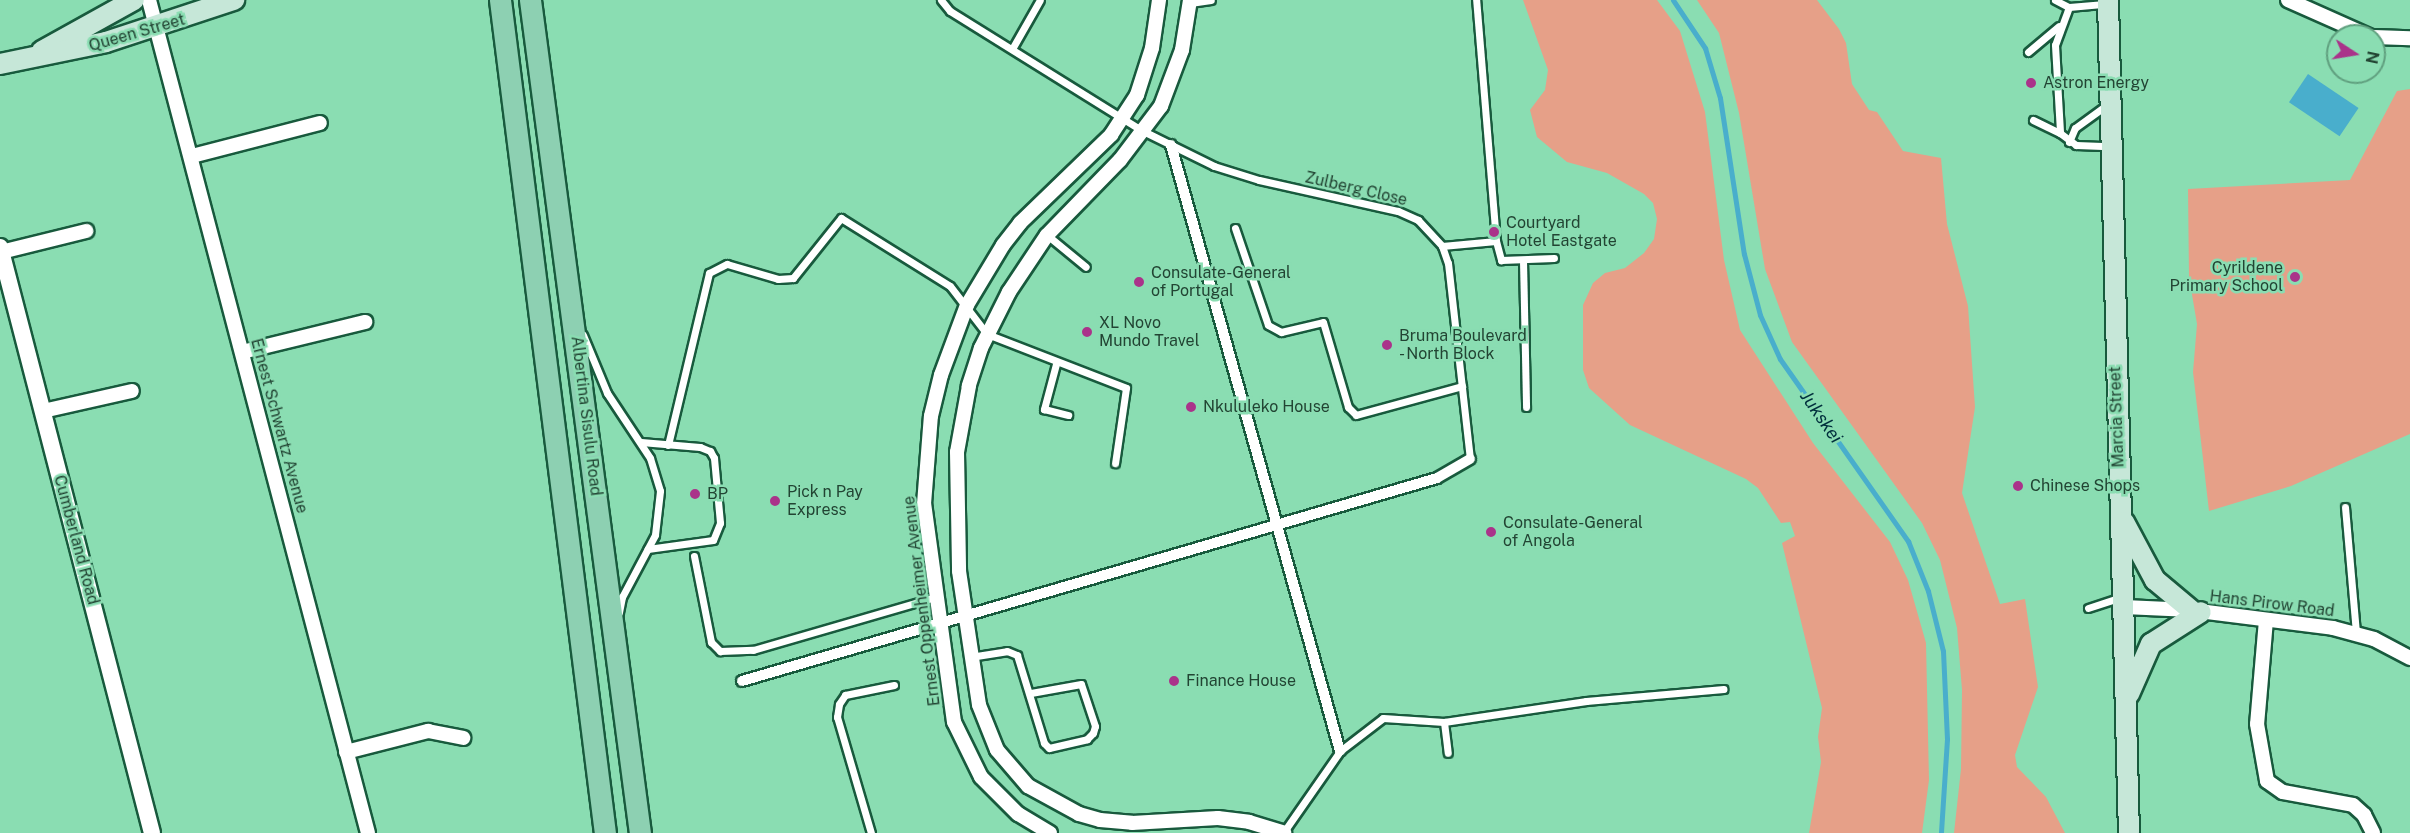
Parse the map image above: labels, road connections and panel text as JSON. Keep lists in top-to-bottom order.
{
  "streets": {
    "main road": ["Queen Street", "Albertina Sisulu Road", "Marcia Street"],
    "street": [
      "Ernest Schwartz Avenue",
      "Cumberland Road",
      "Ernest Oppenheimer Avenue",
      "Hans Pirow Road"
    ],
    "lane": ["Zulberg Close"]
  },
  "crossings": [
    ["Queen Street", "Ernest Schwartz Avenue"],
    ["Zulberg Close", "Ernest Oppenheimer Avenue"],
    ["Marcia Street", "Hans Pirow Road"]
  ],
  "water": ["Jukskei"],
  "places": [
    "Astron Energy",
    "Courtyard Hotel Eastgate",
    "Cyrildene Primary School",
    "Consulate-General of Portugal",
    "XL Novo Mundo Travel",
    "Bruma Boulevard - North Block",
    "Nkululeko House",
    "Chinese Shops",
    "BP",
    "Pick n Pay Express",
    "Consulate-General of Angola",
    "Finance House"
  ],
  "north": "right"
}
